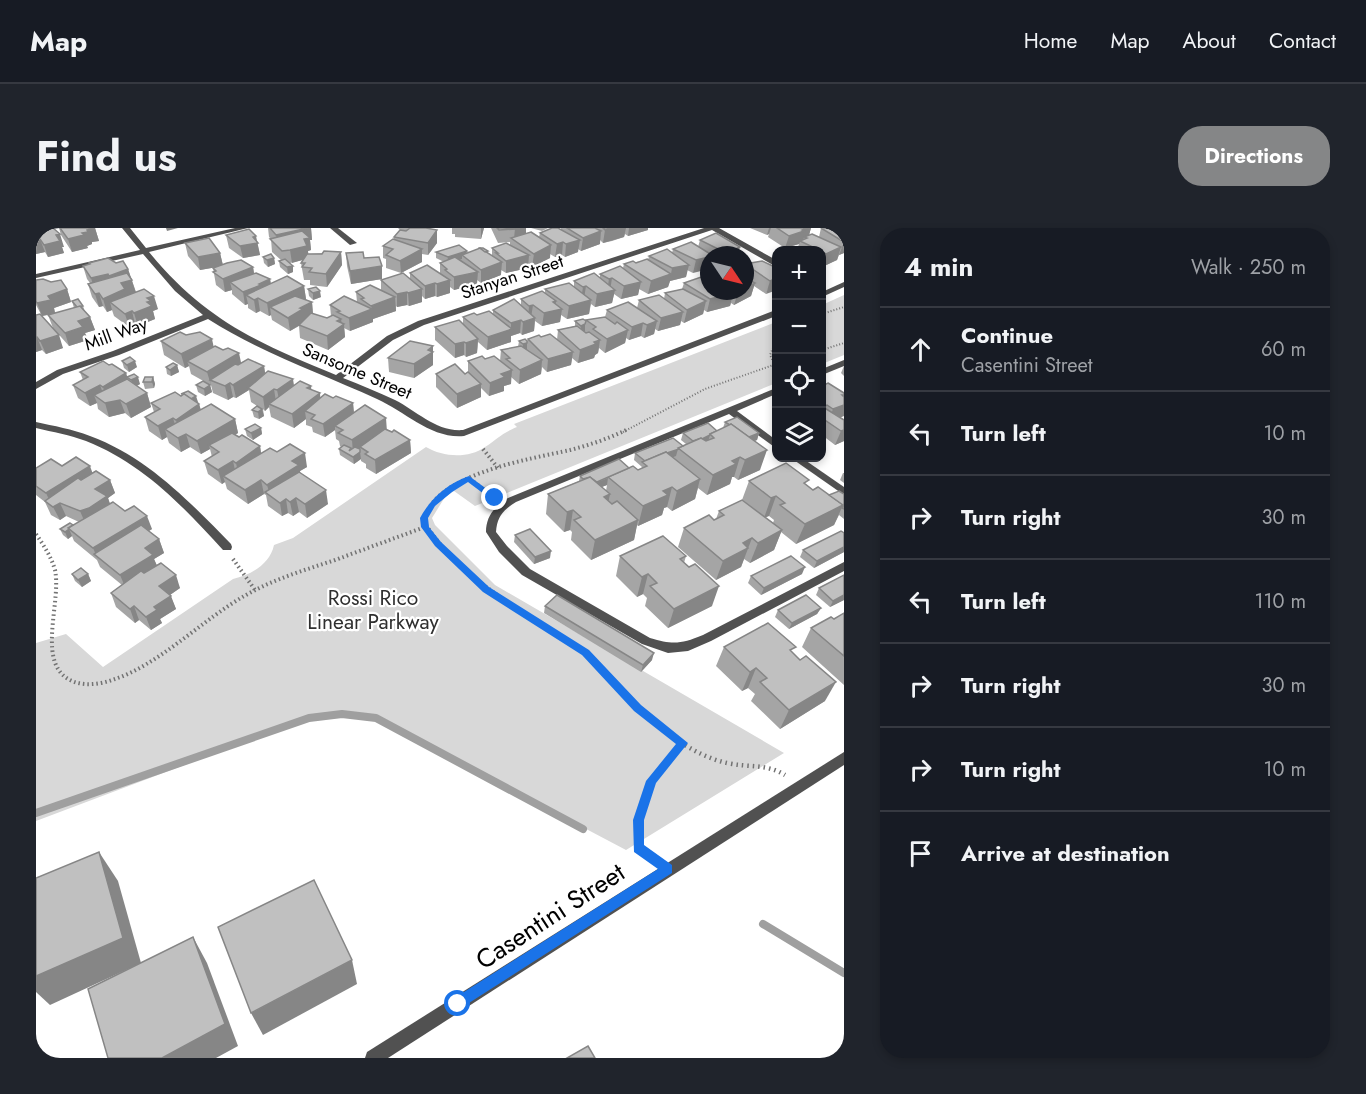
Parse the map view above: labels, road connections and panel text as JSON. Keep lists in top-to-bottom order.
{
  "streets": {
    "street": [
      "Stanyan Street",
      "Mill Way",
      "Sansome Street",
      "Casentini Street"
    ]
  },
  "crossings": [
    ["Stanyan Street", "Sansome Street"],
    ["Mill Way", "Sansome Street"]
  ],
  "parks": ["Rossi Rico Linear Parkway"],
  "north": "bottom right",
  "page": {
    "header": "Map",
    "nav": [
      "Home",
      "Map",
      "About",
      "Contact"
    ],
    "title": "Find us",
    "buttons": "Directions",
    "heading": ["4 min", "Walk · 250 m"],
    "map_buttons": ["+", "−"],
    "list": [
      ["Continue", "Casentini Street", "60 m"],
      ["Turn left", "10 m"],
      ["Turn right", "30 m"],
      ["Turn left", "110 m"],
      ["Turn right", "30 m"],
      ["Turn right", "10 m"],
      "Arrive at destination"
    ]
  }
}
